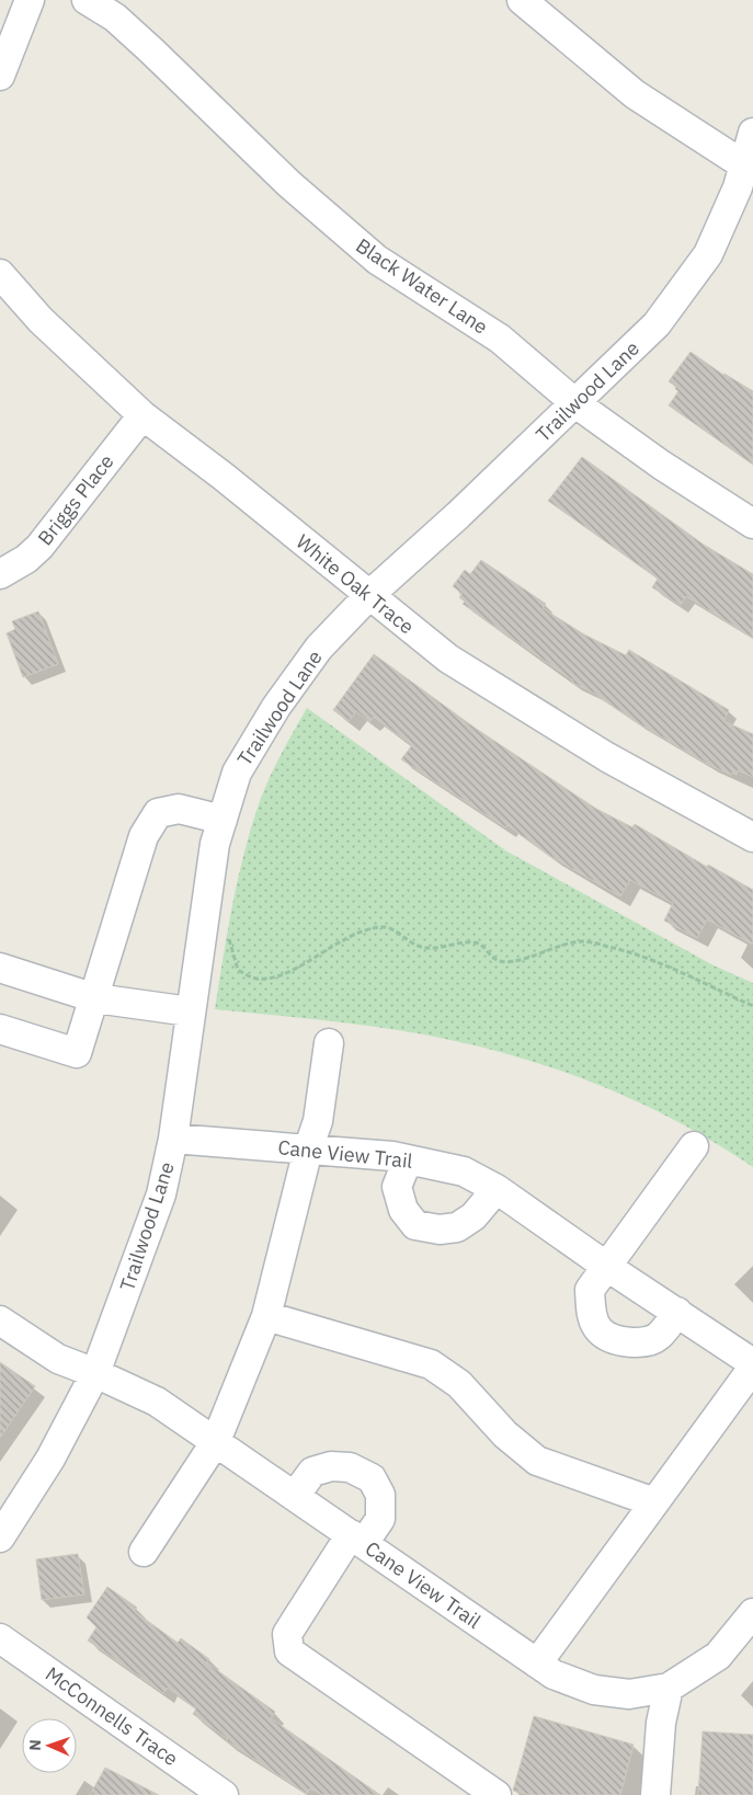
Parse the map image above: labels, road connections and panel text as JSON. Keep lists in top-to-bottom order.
{
  "streets": {
    "street": [
      "Black Water Lane",
      "Trailwood Lane",
      "Briggs Place",
      "White Oak Trace",
      "Cane View Trail",
      "McConnells Trace"
    ]
  },
  "crossings": [
    ["Black Water Lane", "Trailwood Lane"],
    ["Trailwood Lane", "White Oak Trace"],
    ["Trailwood Lane", "Cane View Trail"],
    ["Briggs Place", "White Oak Trace"]
  ],
  "north": "left"
}
